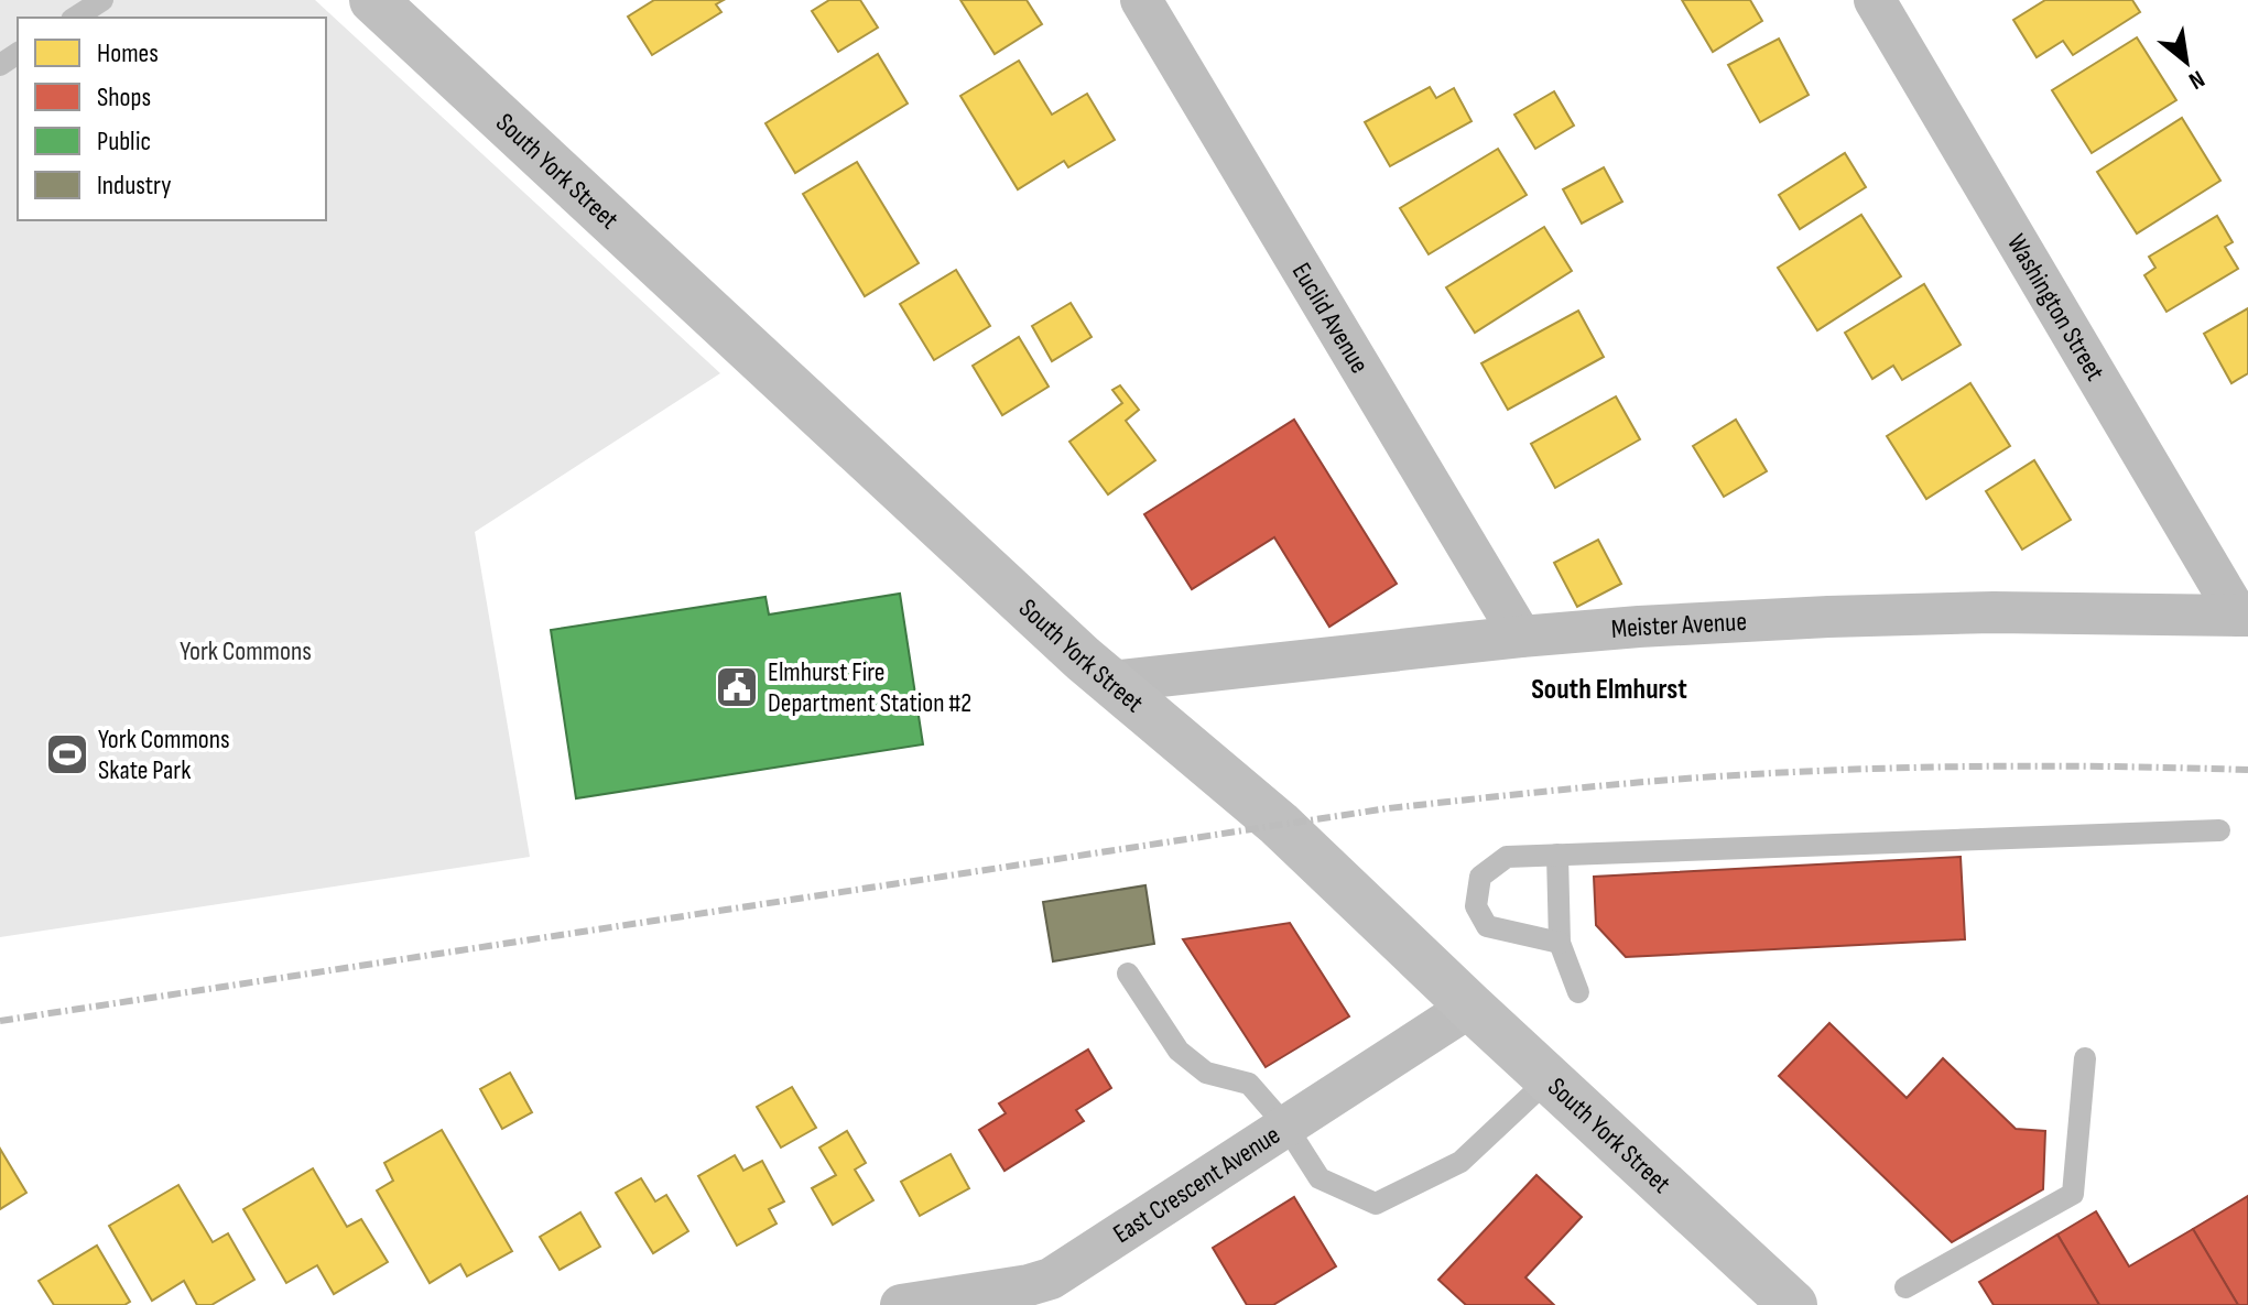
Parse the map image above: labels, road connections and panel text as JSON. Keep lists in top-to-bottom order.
{
  "streets": {
    "main road": ["South York Street"],
    "street": [
      "Washington Street",
      "Euclid Avenue",
      "Meister Avenue",
      "East Crescent Avenue"
    ]
  },
  "crossings": [
    ["South York Street", "Meister Avenue"],
    ["South York Street", "East Crescent Avenue"],
    ["Washington Street", "Meister Avenue"],
    ["Euclid Avenue", "Meister Avenue"]
  ],
  "districts": ["South Elmhurst"],
  "parks": ["York Commons"],
  "places": {
    "public building": ["Elmhurst Fire Department Station #2"],
    "sports": ["York Commons Skate Park"]
  },
  "legend": [
    "Homes",
    "Shops",
    "Public",
    "Industry"
  ],
  "north": "bottom right"
}
